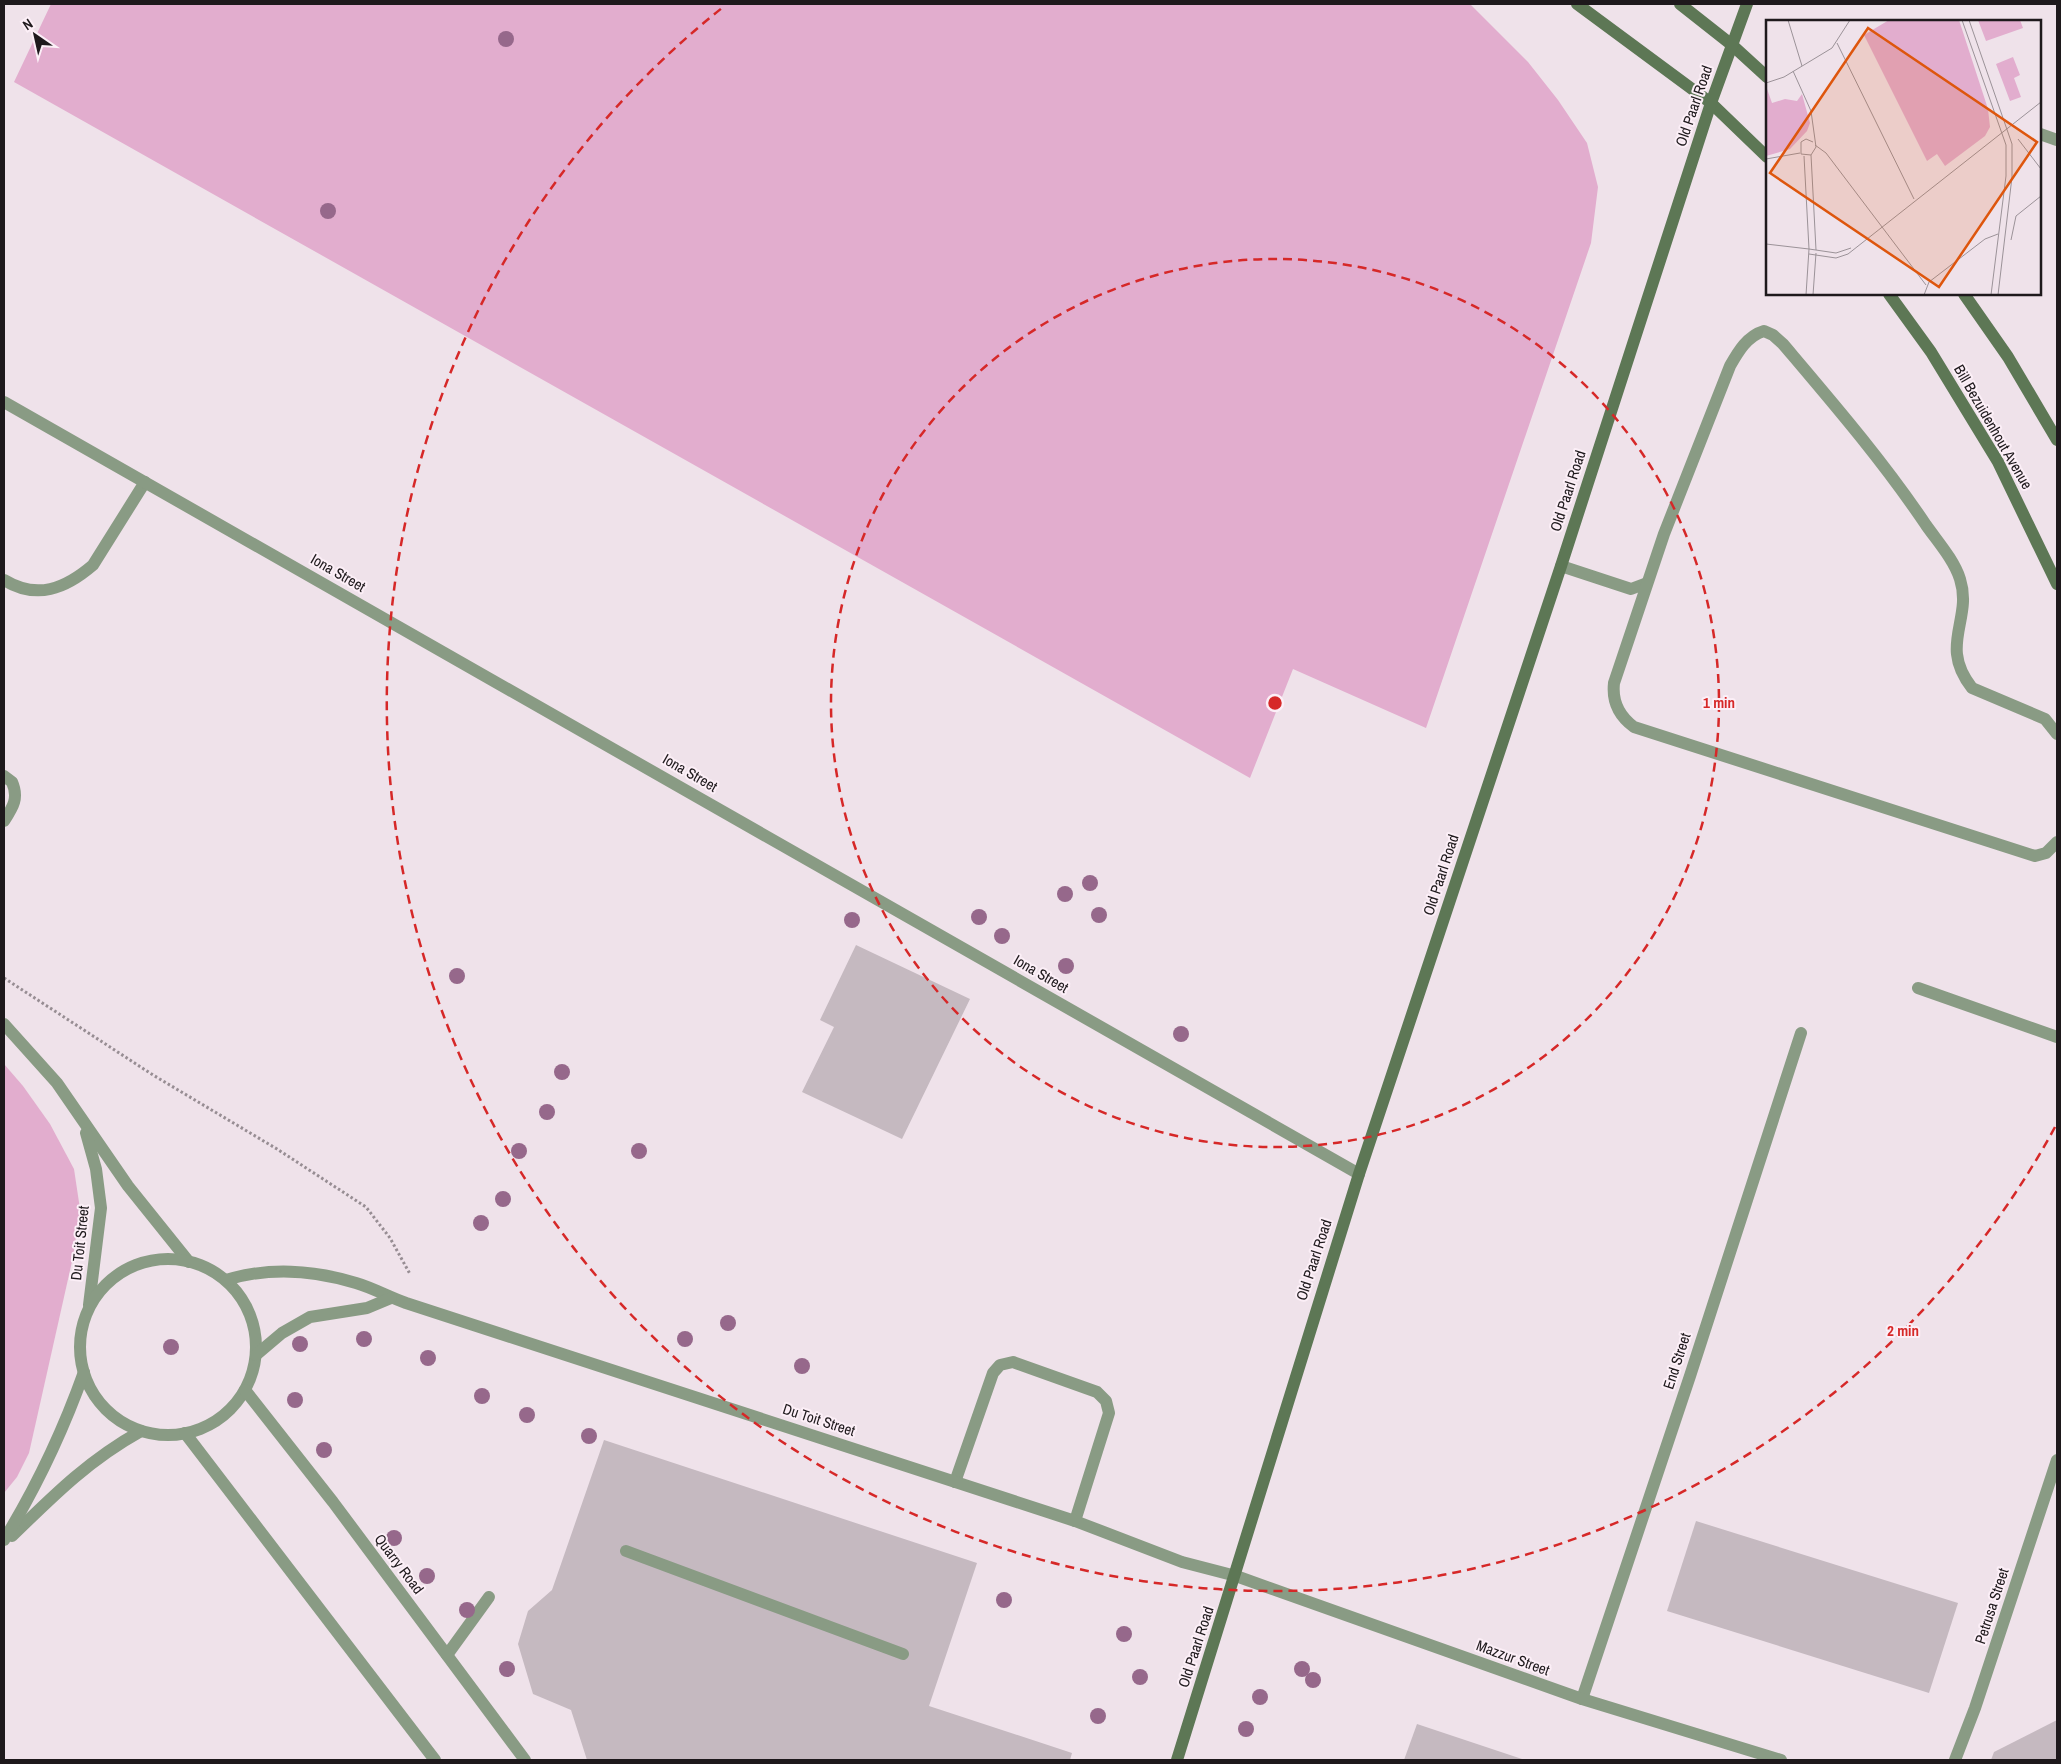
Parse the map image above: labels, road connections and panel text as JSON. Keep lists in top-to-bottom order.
{
  "streets": {
    "main road": ["Old Paarl Road", "Bill Bezuidenhout Avenue"],
    "street": [
      "Iona Street",
      "Du Toit Street",
      "End Street",
      "Quarry Road",
      "Petrusa Street",
      "Mazzur Street"
    ]
  },
  "crossings": [
    ["Old Paarl Road", "Iona Street"],
    ["Old Paarl Road", "Du Toit Street"],
    ["Old Paarl Road", "Mazzur Street"],
    ["Du Toit Street", "Quarry Road"],
    ["Du Toit Street", "Mazzur Street"],
    ["End Street", "Mazzur Street"]
  ],
  "north": "top left",
  "rings": ["1 min", "2 min"]
}
